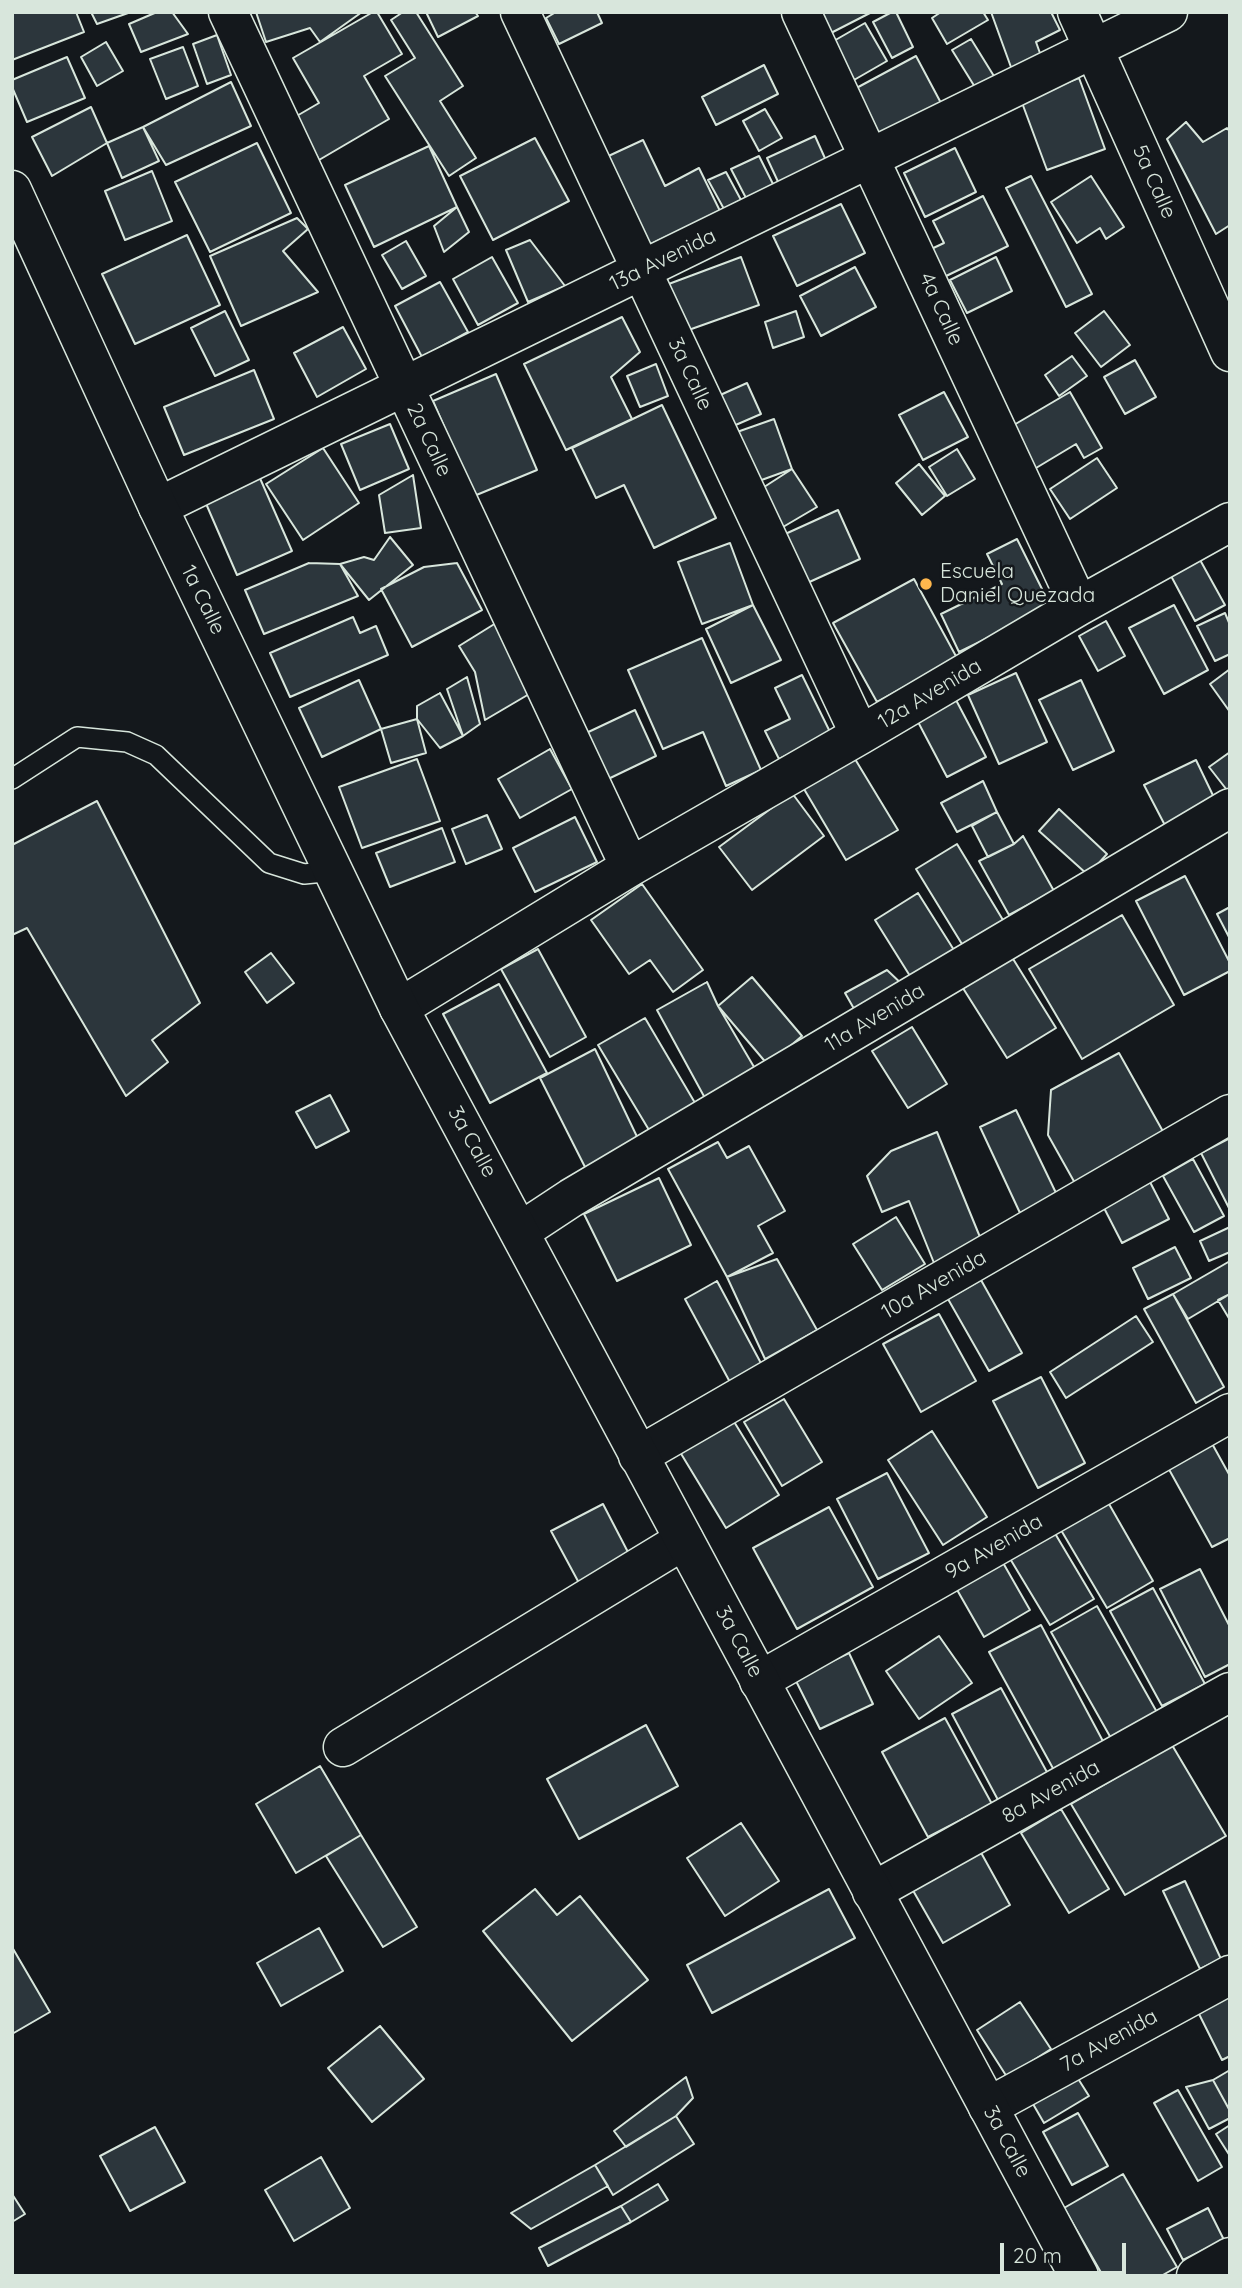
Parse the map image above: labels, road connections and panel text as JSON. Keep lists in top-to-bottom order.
{
  "streets": {
    "street": [
      "5a Calle",
      "13a Avenida",
      "4a Calle",
      "3a Calle",
      "2a Calle",
      "1a Calle",
      "12a Avenida",
      "11a Avenida",
      "10a Avenida",
      "9a Avenida",
      "8a Avenida",
      "7a Avenida"
    ]
  },
  "crossings": [
    ["5a Calle", "13a Avenida"],
    ["13a Avenida", "4a Calle"],
    ["13a Avenida", "3a Calle"],
    ["13a Avenida", "2a Calle"],
    ["13a Avenida", "1a Calle"],
    ["4a Calle", "12a Avenida"],
    ["3a Calle", "1a Calle"],
    ["3a Calle", "12a Avenida"],
    ["3a Calle", "11a Avenida"],
    ["3a Calle", "10a Avenida"],
    ["3a Calle", "9a Avenida"],
    ["3a Calle", "8a Avenida"],
    ["3a Calle", "7a Avenida"],
    ["2a Calle", "12a Avenida"],
    ["1a Calle", "12a Avenida"]
  ],
  "places": ["Escuela Daniel Quezada"],
  "scale_bar": "20 m"
}
